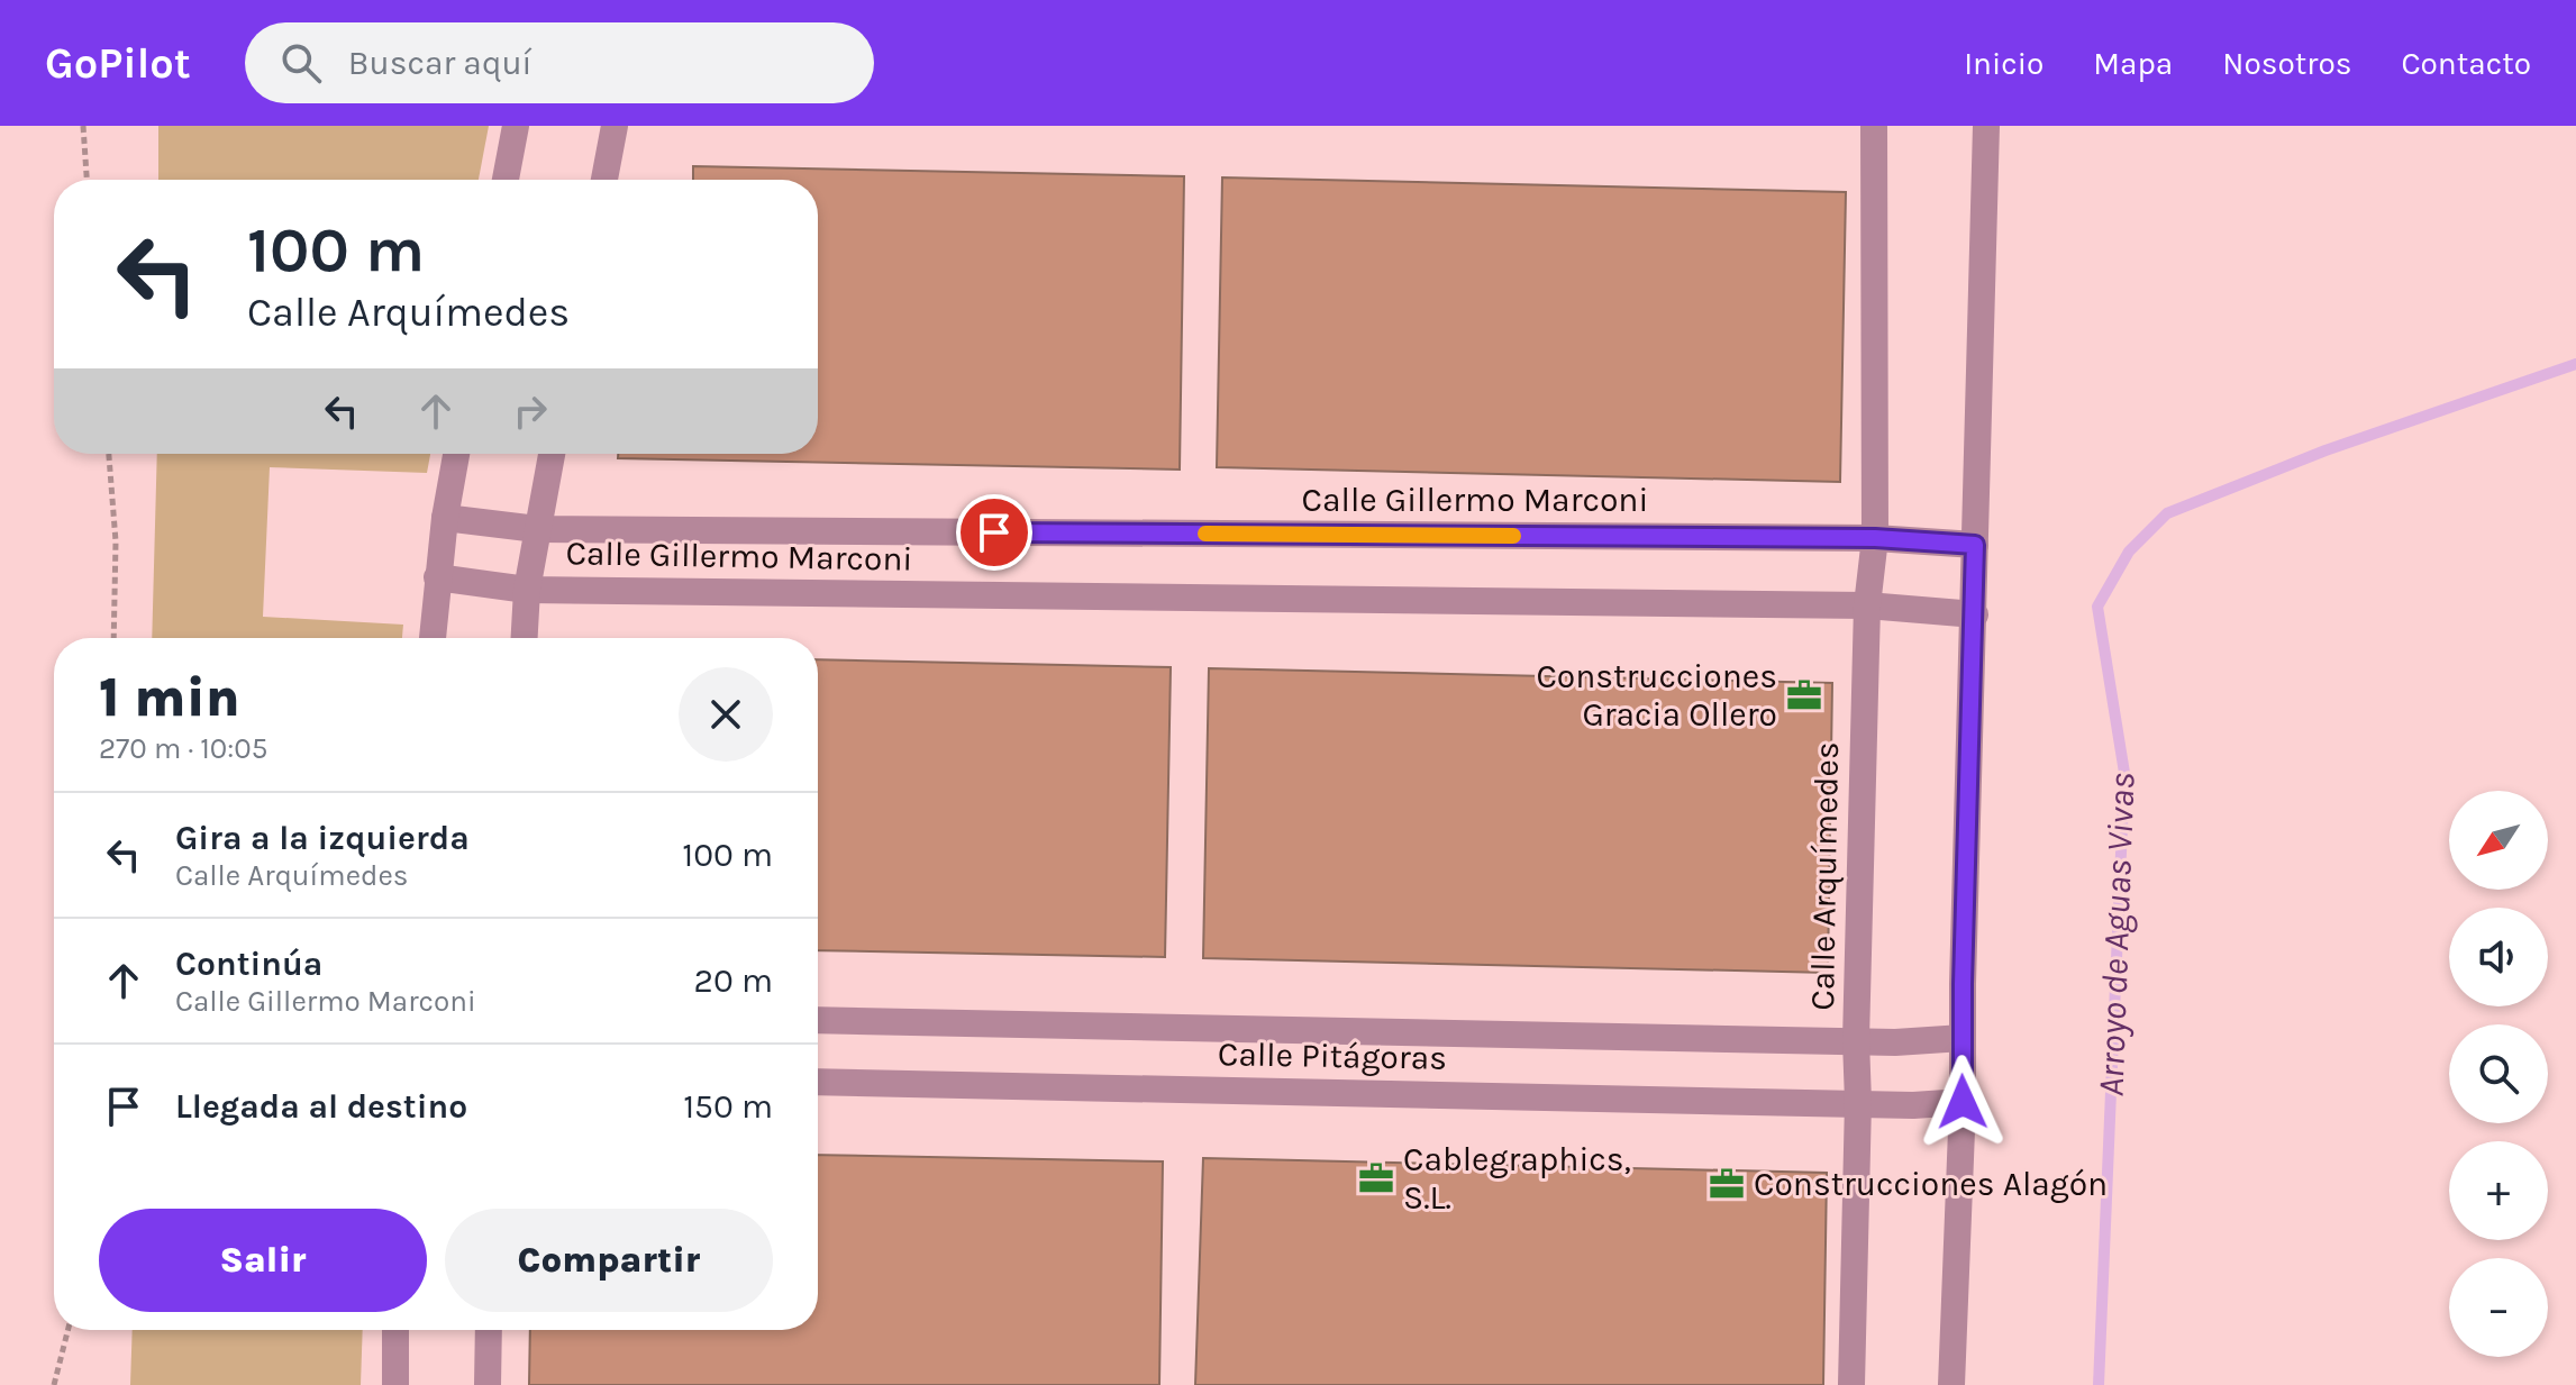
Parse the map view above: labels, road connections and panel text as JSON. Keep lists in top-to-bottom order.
{
  "streets": {
    "street": ["Calle Gillermo Marconi", "Calle Arquímedes", "Calle Pitágoras"]
  },
  "crossings": [
    ["Calle Gillermo Marconi", "Calle Arquímedes"],
    ["Calle Arquímedes", "Calle Pitágoras"]
  ],
  "water": ["Arroyo de Aguas Vivas"],
  "places": {
    "office": ["Construcciones Gracia Ollero", "Cablegraphics, S.L.", "Construcciones Alagón"]
  },
  "north": "bottom left",
  "page": {
    "header": "GoPilot",
    "search": "Buscar aquí",
    "nav": [
      "Inicio",
      "Mapa",
      "Nosotros",
      "Contacto"
    ],
    "turn": ["100 m", "Calle Arquímedes"],
    "heading": ["1 min", "270 m · 10:05"],
    "map_buttons": ["+", "−"],
    "list": [
      {
        "name": "Gira a la izquierda",
        "note": "Calle Arquímedes",
        "value": "100 m"
      },
      {
        "name": "Continúa",
        "note": "Calle Gillermo Marconi",
        "value": "20 m"
      },
      {
        "name": "Llegada al destino",
        "value": "150 m"
      }
    ],
    "buttons": ["Salir", "Compartir"]
  }
}
